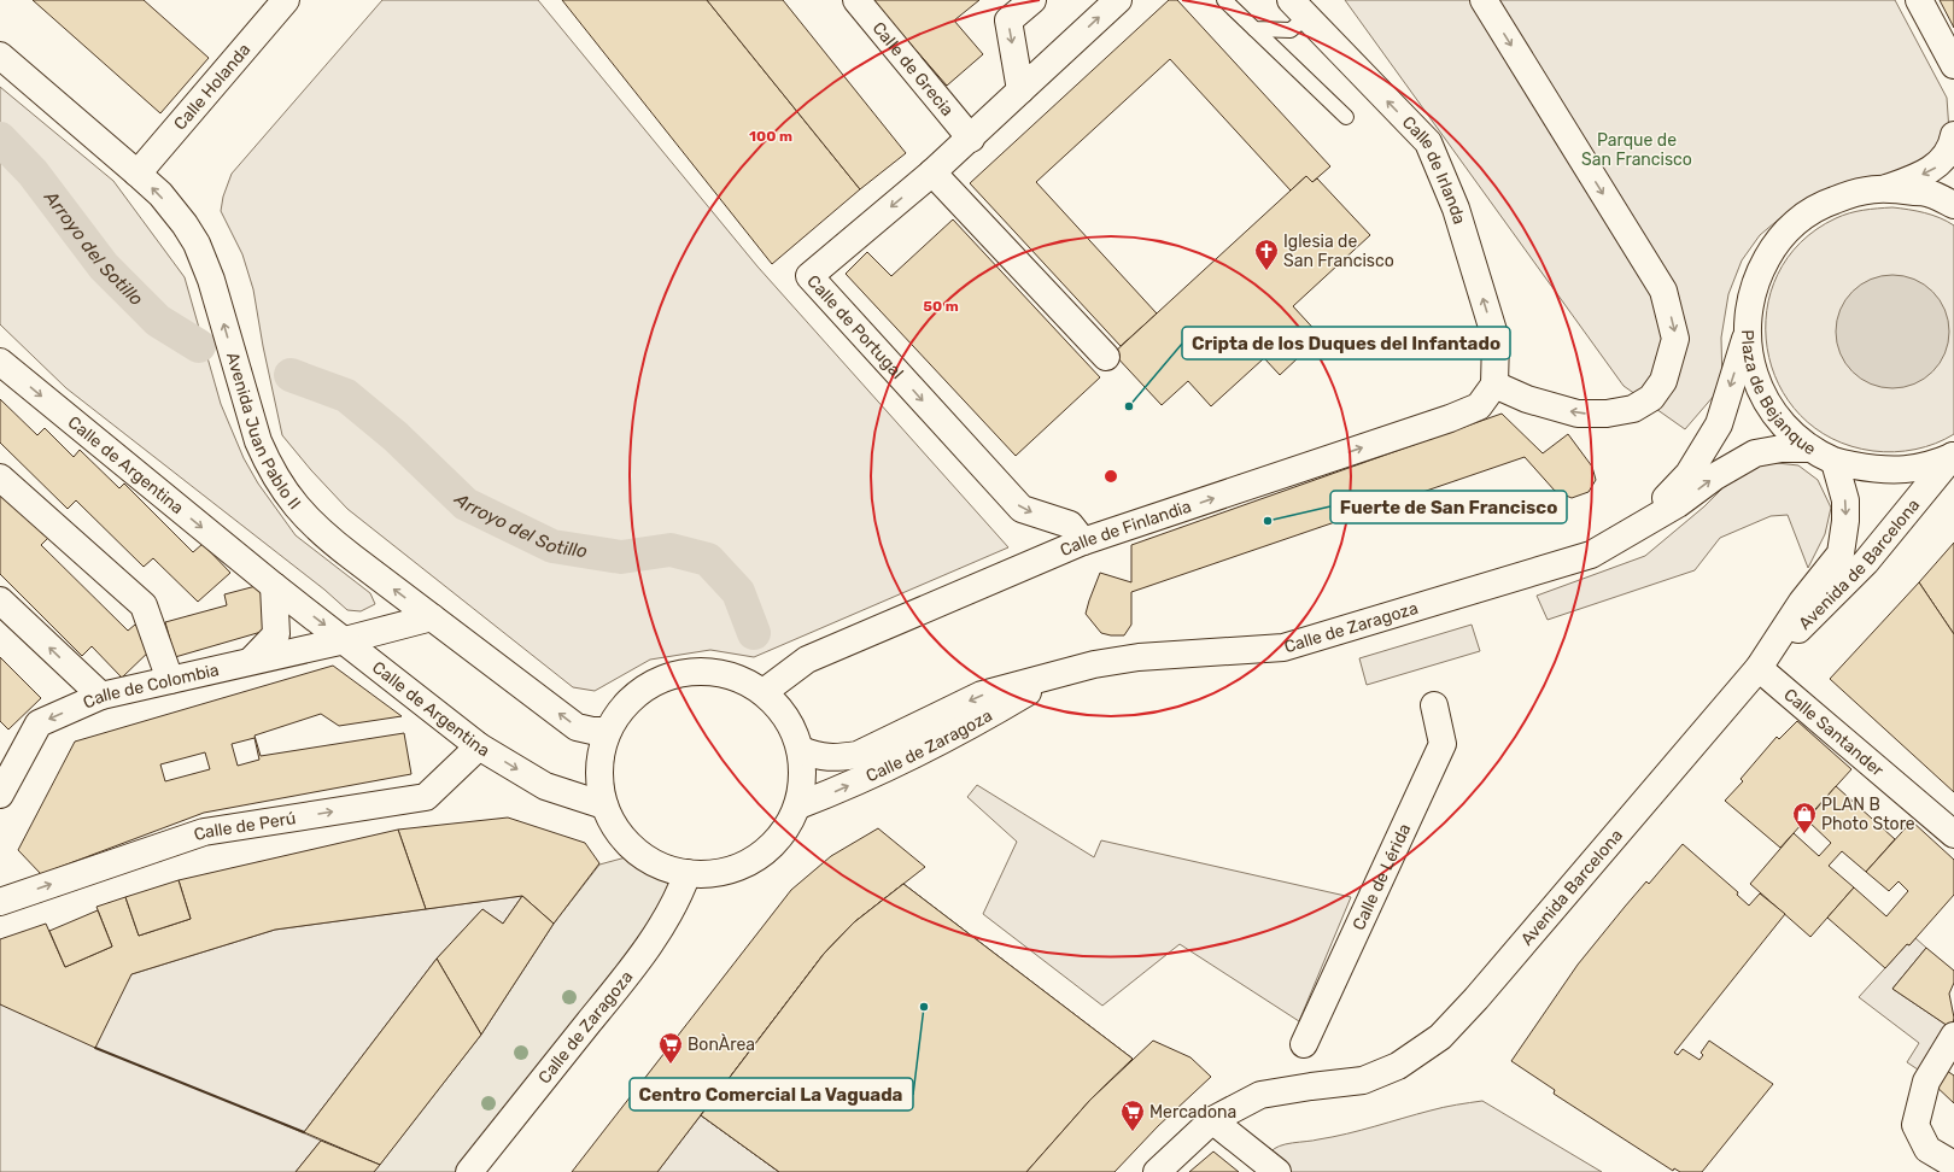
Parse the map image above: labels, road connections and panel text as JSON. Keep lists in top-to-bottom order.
{
  "streets": {
    "street": [
      "Calle de Grecia",
      "Calle Holanda",
      "Calle de Irlanda",
      "Calle de Portugal",
      "Plaza de Bejanque",
      "Avenida Juan Pablo II",
      "Calle de Argentina",
      "Calle de Finlandia",
      "Avenida de Barcelona",
      "Calle de Zaragoza",
      "Calle de Colombia",
      "Calle Santander",
      "Calle de Perú",
      "Calle de Lérida",
      "Avenida Barcelona"
    ]
  },
  "crossings": [
    ["Calle de Grecia", "Calle de Portugal"],
    ["Calle Holanda", "Avenida Juan Pablo II"],
    ["Calle de Irlanda", "Calle de Finlandia"],
    ["Calle de Portugal", "Calle de Finlandia"],
    ["Plaza de Bejanque", "Avenida de Barcelona"],
    ["Plaza de Bejanque", "Calle de Zaragoza"],
    ["Plaza de Bejanque", "Avenida Barcelona"],
    ["Avenida Juan Pablo II", "Calle de Colombia"],
    ["Calle de Argentina", "Calle de Colombia"],
    ["Calle de Argentina", "Calle de Perú"],
    ["Avenida de Barcelona", "Calle Santander"],
    ["Avenida de Barcelona", "Avenida Barcelona"],
    ["Calle Santander", "Avenida Barcelona"]
  ],
  "one_way": ["Calle de Irlanda", "Calle de Finlandia", "Calle de Perú"],
  "water": ["Arroyo del Sotillo"],
  "parks": ["Parque de San Francisco"],
  "places": {
    "church": ["Iglesia de San Francisco"],
    "other": ["Cripta de los Duques del Infantado", "Fuerte de San Francisco", "Centro Comercial La Vaguada"],
    "shop": ["PLAN B Photo Store"],
    "supermarket": ["BonÀrea", "Mercadona"]
  },
  "rings": ["100 m", "50 m"]
}
